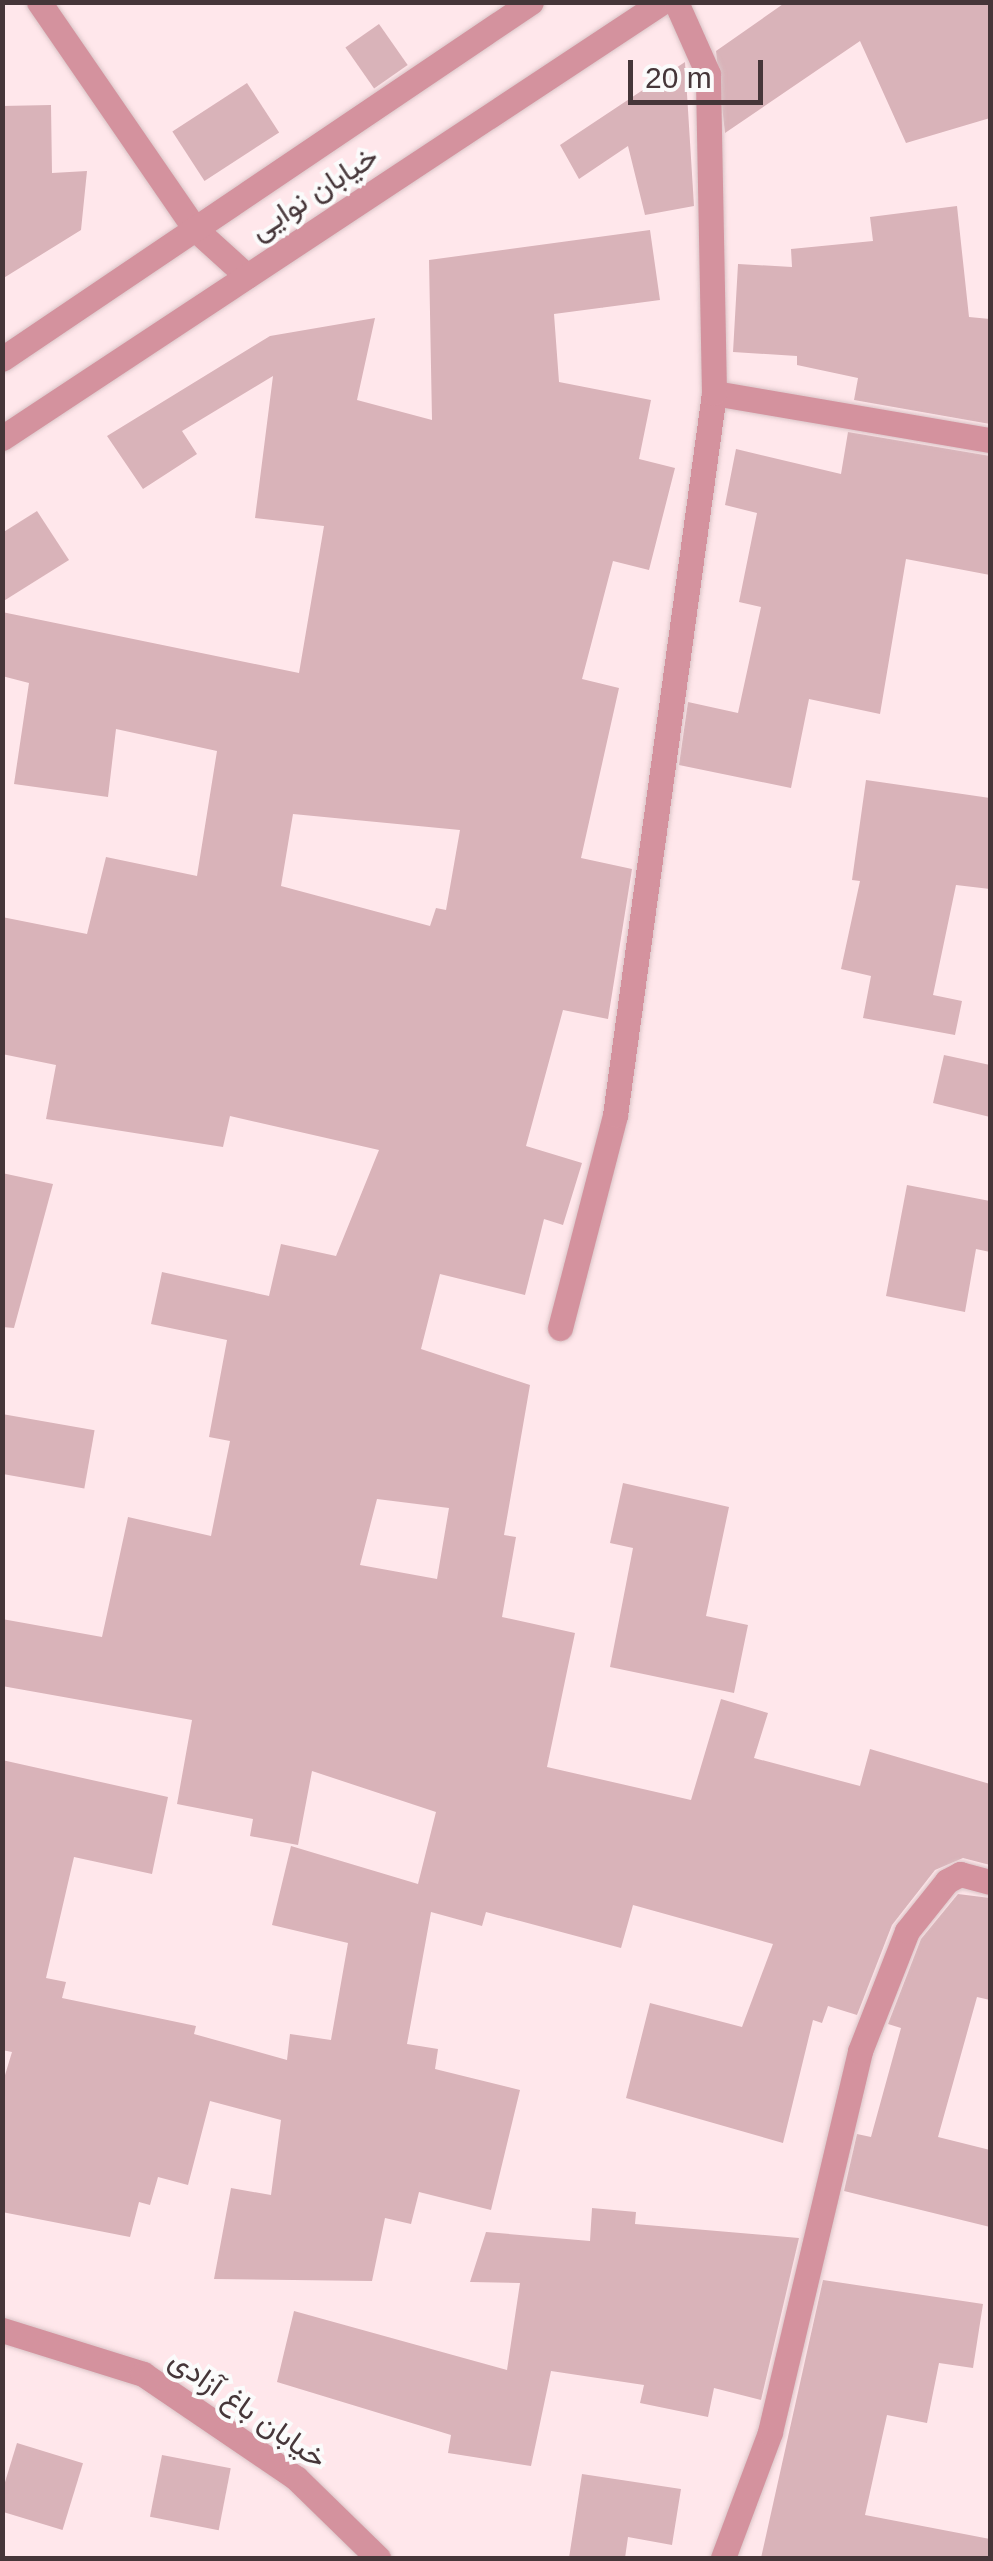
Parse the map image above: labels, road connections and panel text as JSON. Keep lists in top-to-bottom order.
{
  "streets": {
    "street": ["خیابان نوایی", "خیابان باغ آزادی"]
  },
  "scale_bar": "20 m"
}
